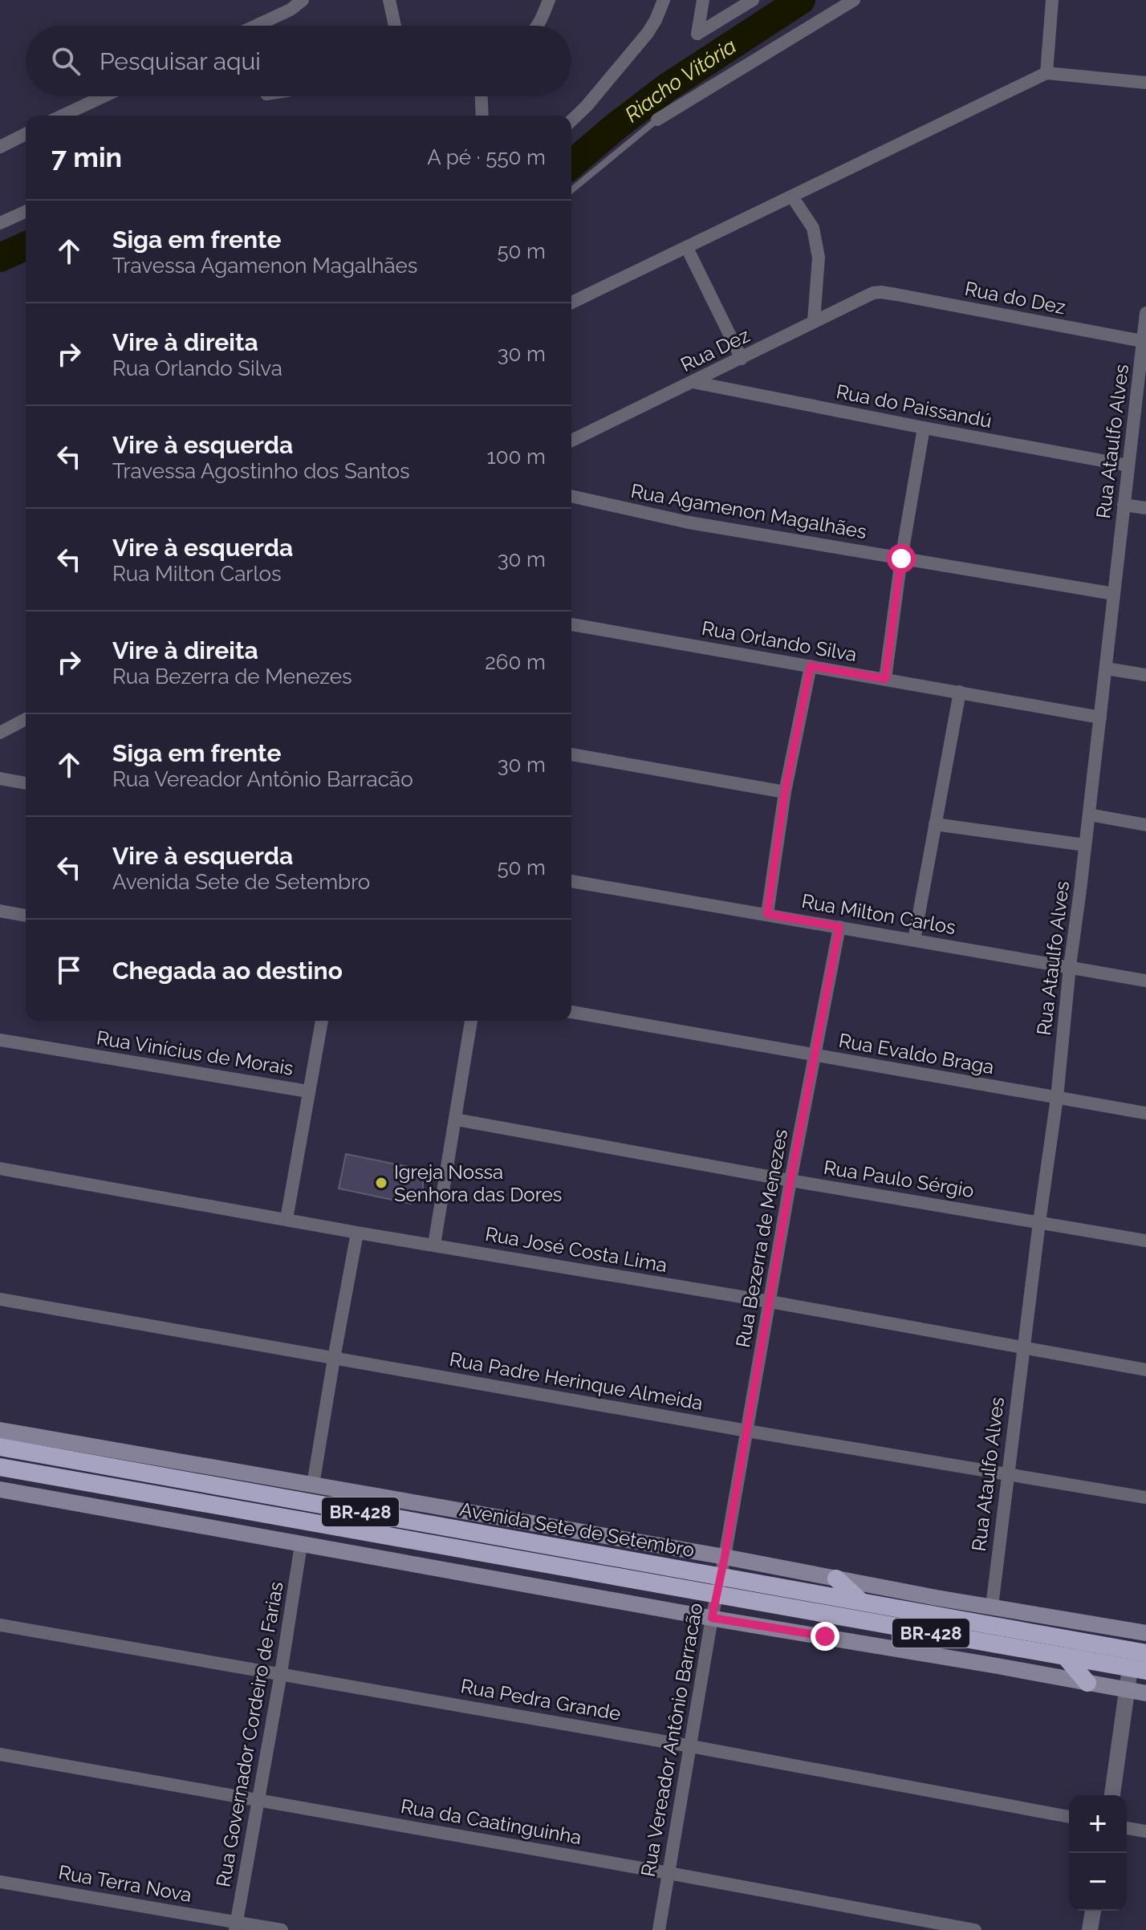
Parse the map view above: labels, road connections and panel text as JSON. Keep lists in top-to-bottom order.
{
  "streets": {
    "highway": ["BR-428", "Avenida Sete de Setembro"],
    "street": [
      "Rua do Dez",
      "Rua Dez",
      "Rua do Paissandú",
      "Rua Ataulfo Alves",
      "Rua Agamenon Magalhães",
      "Rua Orlando Silva",
      "Rua Milton Carlos",
      "Rua Vinícius de Morais",
      "Rua Evaldo Braga",
      "Rua Paulo Sérgio",
      "Rua Bezerra de Menezes",
      "Rua José Costa Lima",
      "Rua Padre Herinque Almeida",
      "Rua Pedra Grande",
      "Rua Governador Cordeiro de Farias",
      "Rua Vereador Antônio Barracão",
      "Rua da Caatinguinha",
      "Rua Terra Nova"
    ]
  },
  "crossings": [
    ["Rua do Dez", "Rua Dez"],
    ["Rua do Dez", "Rua Ataulfo Alves"],
    ["Rua Dez", "Rua do Paissandú"],
    ["Rua do Paissandú", "Rua Ataulfo Alves"],
    ["Rua Ataulfo Alves", "Rua Agamenon Magalhães"],
    ["Rua Ataulfo Alves", "Rua Orlando Silva"],
    ["Rua Ataulfo Alves", "Rua Milton Carlos"],
    ["Rua Ataulfo Alves", "Rua Evaldo Braga"],
    ["Rua Ataulfo Alves", "Rua Paulo Sérgio"],
    ["Rua Ataulfo Alves", "Rua José Costa Lima"],
    ["Rua Ataulfo Alves", "Rua Padre Herinque Almeida"],
    ["Rua Ataulfo Alves", "Avenida Sete de Setembro"],
    ["Rua Milton Carlos", "Rua Bezerra de Menezes"],
    ["Rua Evaldo Braga", "Rua Bezerra de Menezes"],
    ["Rua Paulo Sérgio", "Rua Bezerra de Menezes"],
    ["Rua Bezerra de Menezes", "Rua José Costa Lima"],
    ["Rua Bezerra de Menezes", "Rua Padre Herinque Almeida"],
    ["Rua Bezerra de Menezes", "Avenida Sete de Setembro"],
    ["Rua Bezerra de Menezes", "Rua Vereador Antônio Barracão"],
    ["Avenida Sete de Setembro", "Rua Vereador Antônio Barracão"],
    ["Rua Pedra Grande", "Rua Governador Cordeiro de Farias"],
    ["Rua Pedra Grande", "Rua Vereador Antônio Barracão"],
    ["Rua Governador Cordeiro de Farias", "Rua da Caatinguinha"],
    ["Rua Governador Cordeiro de Farias", "Rua Terra Nova"],
    ["Rua Vereador Antônio Barracão", "Rua da Caatinguinha"]
  ],
  "water": ["Riacho Vitória"],
  "places": ["Igreja Nossa Senhora das Dores"],
  "page": {
    "search": "Pesquisar aqui",
    "heading": ["7 min", "A pé · 550 m"],
    "list": [
      ["Siga em frente", "Travessa Agamenon Magalhães", "50 m"],
      ["Vire à direita", "Rua Orlando Silva", "30 m"],
      ["Vire à esquerda", "Travessa Agostinho dos Santos", "100 m"],
      ["Vire à esquerda", "Rua Milton Carlos", "30 m"],
      ["Vire à direita", "Rua Bezerra de Menezes", "260 m"],
      ["Siga em frente", "Rua Vereador Antônio Barracão", "30 m"],
      ["Vire à esquerda", "Avenida Sete de Setembro", "50 m"],
      "Chegada ao destino"
    ],
    "map_buttons": ["+", "−"]
  }
}
